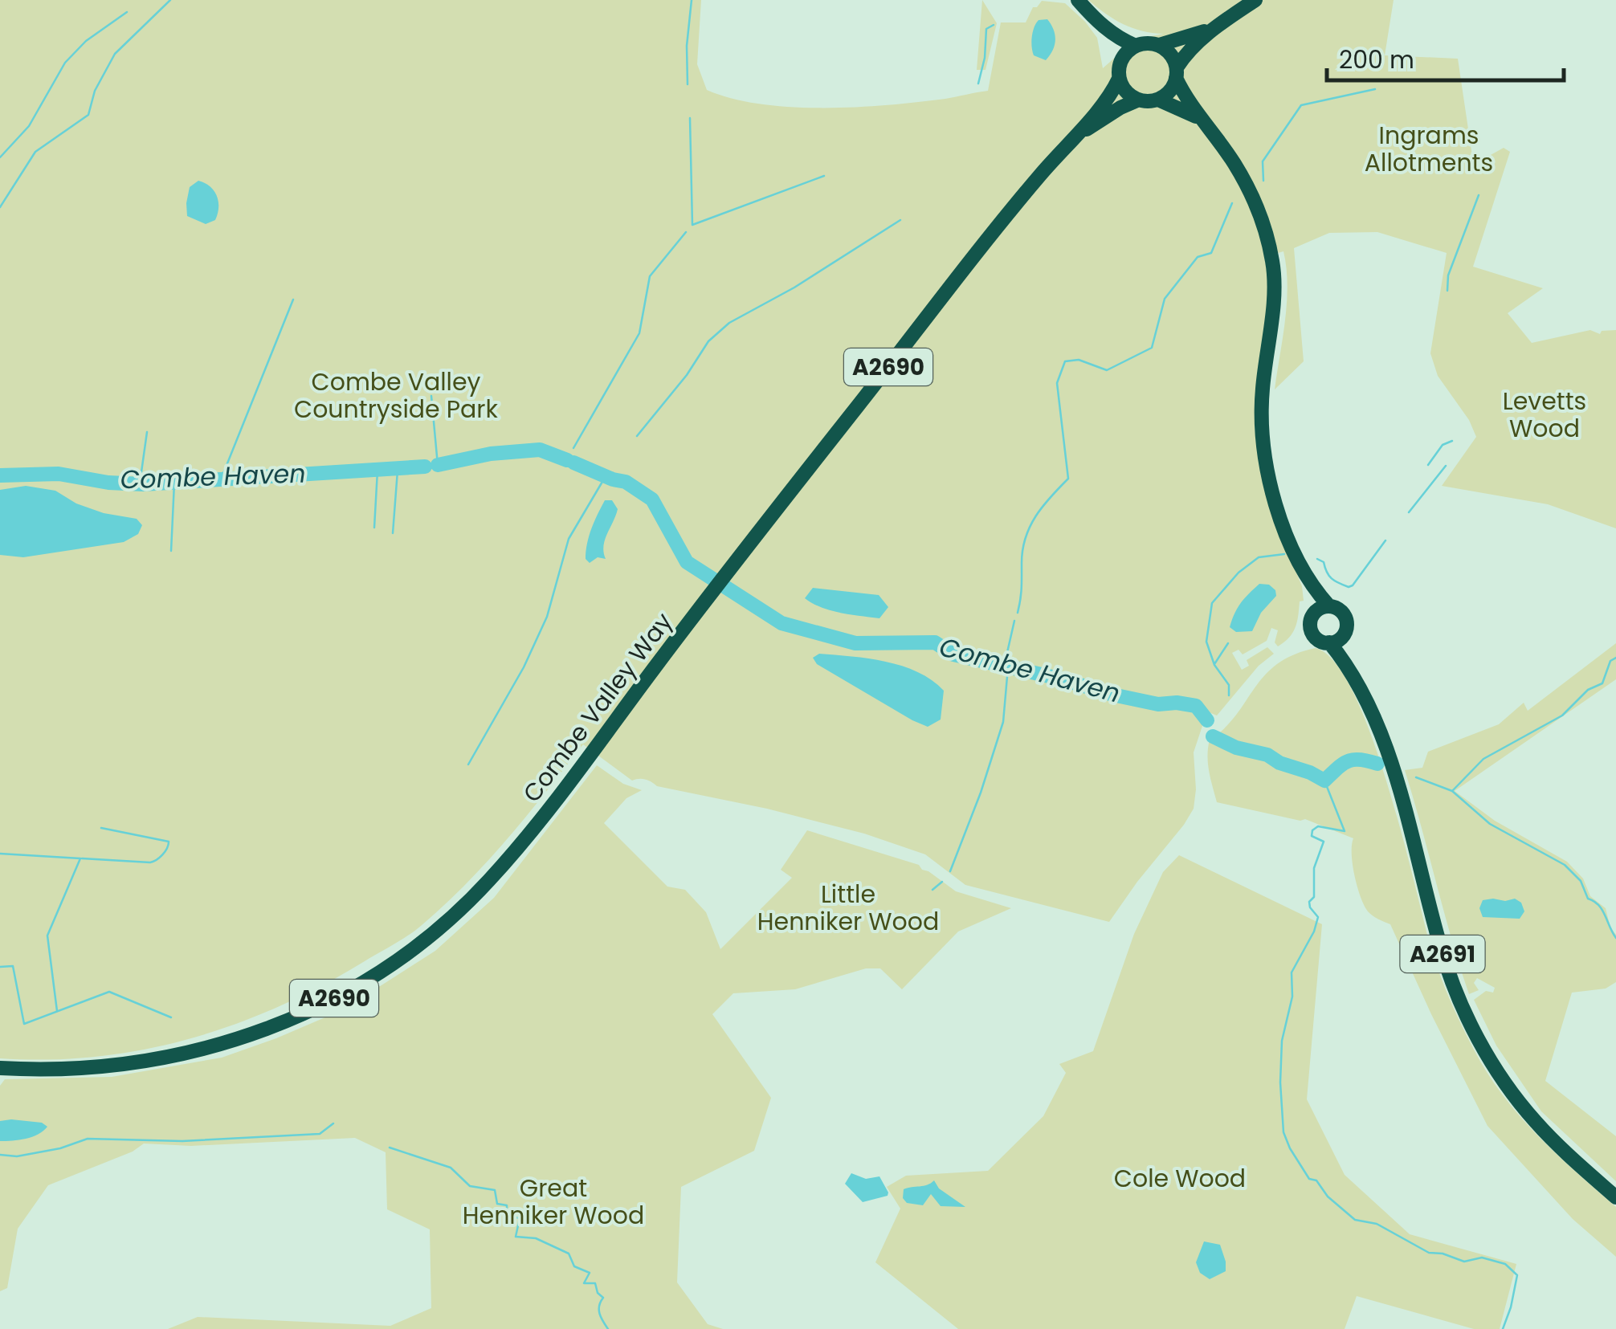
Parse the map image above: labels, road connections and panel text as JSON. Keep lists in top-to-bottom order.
{
  "streets": {
    "main road": ["A2690", "Combe Valley Way", "A2691"]
  },
  "water": ["Combe Haven"],
  "parks": [
    "Ingrams Allotments",
    "Combe Valley Countryside Park",
    "Levetts Wood",
    "Little Henniker Wood",
    "Cole Wood",
    "Great Henniker Wood"
  ],
  "scale_bar": "200 m"
}
